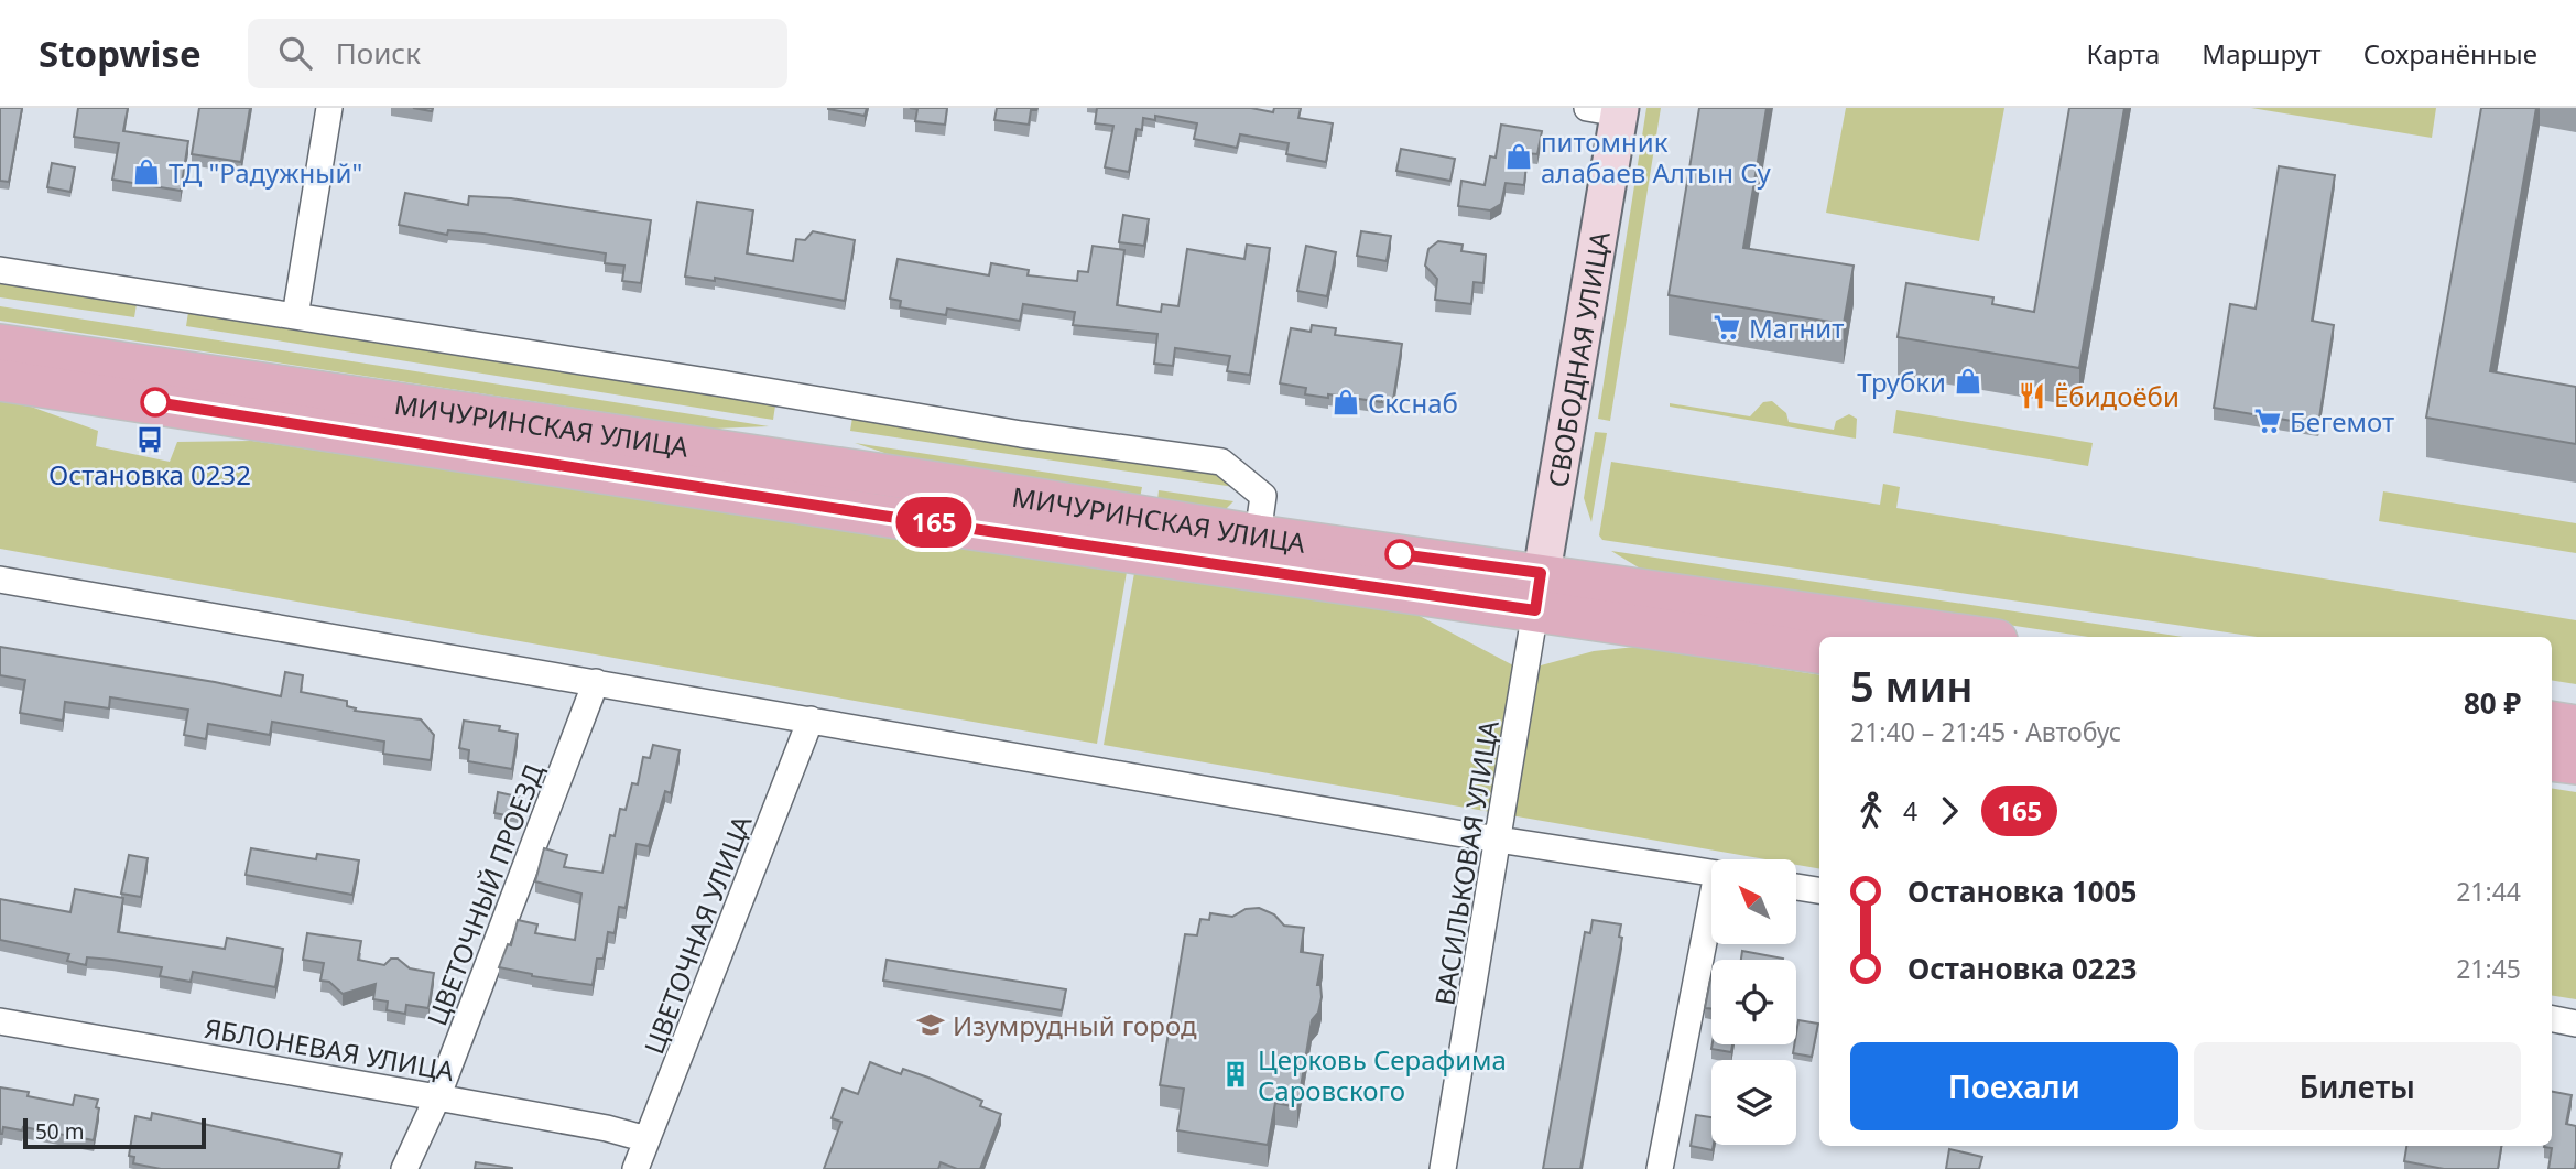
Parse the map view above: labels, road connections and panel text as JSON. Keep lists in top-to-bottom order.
{
  "streets": {
    "main road": ["СВОБОДНАЯ УЛИЦА", "МИЧУРИНСКАЯ УЛИЦА"],
    "street": [
      "ВАСИЛЬКОВАЯ УЛИЦА",
      "ЦВЕТОЧНЫЙ ПРОЕЗД",
      "ЦВЕТОЧНАЯ УЛИЦА",
      "ЯБЛОНЕВАЯ УЛИЦА"
    ]
  },
  "crossings": [
    ["СВОБОДНАЯ УЛИЦА", "МИЧУРИНСКАЯ УЛИЦА"],
    ["СВОБОДНАЯ УЛИЦА", "ВАСИЛЬКОВАЯ УЛИЦА"],
    ["МИЧУРИНСКАЯ УЛИЦА", "ВАСИЛЬКОВАЯ УЛИЦА"],
    ["ЦВЕТОЧНЫЙ ПРОЕЗД", "ЯБЛОНЕВАЯ УЛИЦА"],
    ["ЦВЕТОЧНАЯ УЛИЦА", "ЯБЛОНЕВАЯ УЛИЦА"]
  ],
  "places": {
    "shop": [
      "питомник алабаев Алтын Су",
      "ТД \"Радужный\"",
      "Трубки",
      "Скснаб"
    ],
    "supermarket": ["Магнит", "Бегемот"],
    "restaurant": ["Ёбидоёби"],
    "bus stop": ["Остановка 0232"],
    "school or university": ["Изумрудный город"],
    "building": ["Церковь Серафима Саровского"]
  },
  "lines": ["bus line 165"],
  "scale_bar": "50 m",
  "north": "top left",
  "page": {
    "header": "Stopwise",
    "search": "Поиск",
    "nav": ["Карта", "Маршрут", "Сохранённые"],
    "on_map": "165",
    "heading": ["5 мин", "21:40 – 21:45 · Автобус", "80 ₽"],
    "legs": ["4", "165"],
    "list": [
      {
        "name": "Остановка 1005",
        "value": "21:44"
      },
      {
        "name": "Остановка 0223",
        "value": "21:45"
      }
    ],
    "buttons": ["Поехали", "Билеты"],
    "scale": "50 m"
  }
}
